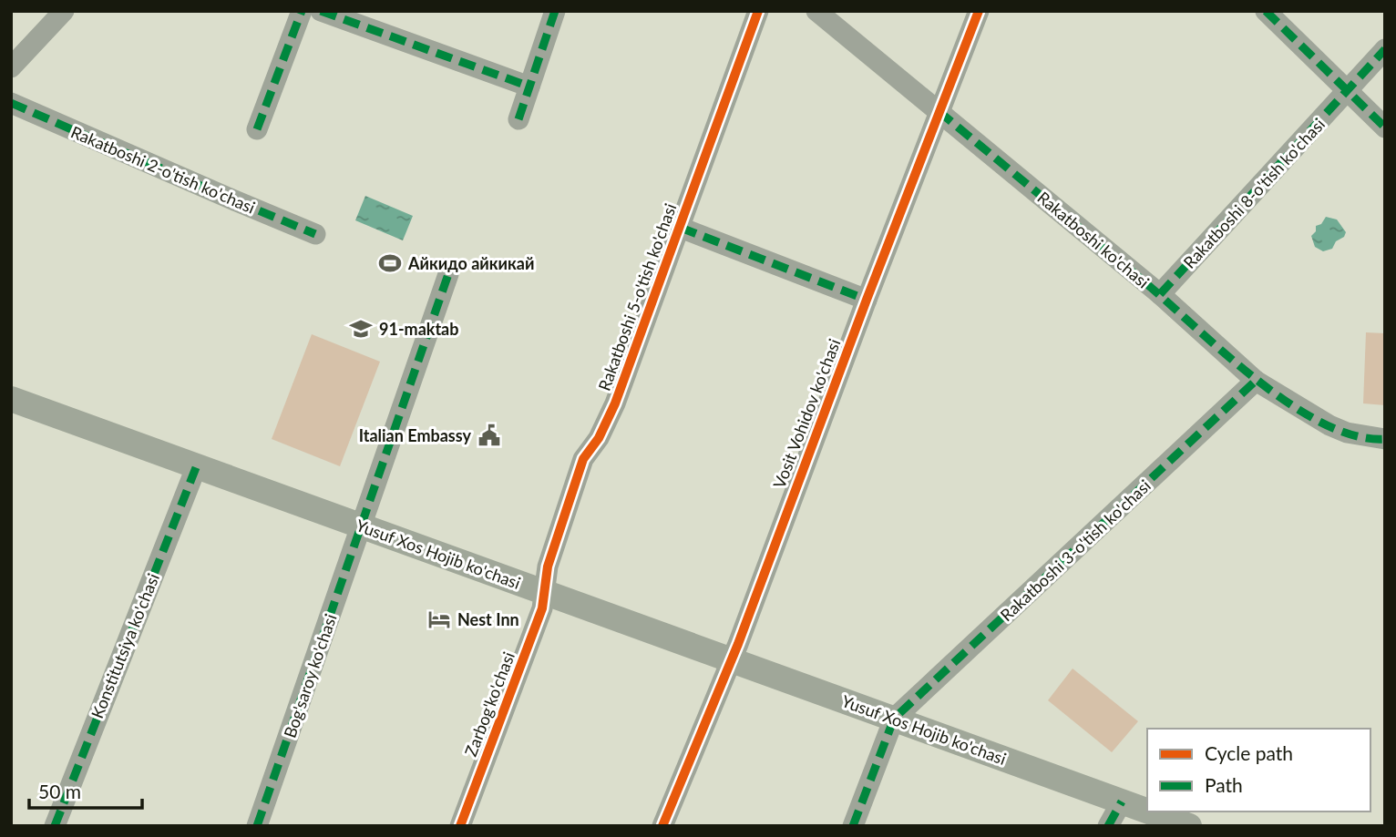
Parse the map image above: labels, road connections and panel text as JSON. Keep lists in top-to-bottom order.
{
  "streets": {
    "main road": ["Yusuf Xos Hojib ko'chasi"],
    "street": [
      "Rakatboshi 2-o'tish ko'chasi",
      "Rakatboshi 8-o'tish ko'chasi",
      "Rakatboshi ko'chasi",
      "Rakatboshi 5-o'tish ko'chasi",
      "Vosit Vohidov ko'chasi",
      "Rakatboshi 3-o'tish ko'chasi",
      "Konstitutsiya ko'chasi",
      "Bog'saroy ko'chasi",
      "Zarbog'ko'chasi"
    ]
  },
  "crossings": [
    ["Rakatboshi 8-o'tish ko'chasi", "Rakatboshi ko'chasi"],
    ["Rakatboshi ko'chasi", "Vosit Vohidov ko'chasi"],
    ["Rakatboshi ko'chasi", "Rakatboshi 3-o'tish ko'chasi"],
    ["Rakatboshi 5-o'tish ko'chasi", "Vosit Vohidov ko'chasi"],
    ["Rakatboshi 5-o'tish ko'chasi", "Yusuf Xos Hojib ko'chasi"],
    ["Rakatboshi 5-o'tish ko'chasi", "Zarbog'ko'chasi"],
    ["Vosit Vohidov ko'chasi", "Yusuf Xos Hojib ko'chasi"],
    ["Rakatboshi 3-o'tish ko'chasi", "Yusuf Xos Hojib ko'chasi"],
    ["Yusuf Xos Hojib ko'chasi", "Konstitutsiya ko'chasi"],
    ["Yusuf Xos Hojib ko'chasi", "Bog'saroy ko'chasi"],
    ["Yusuf Xos Hojib ko'chasi", "Zarbog'ko'chasi"]
  ],
  "places": {
    "sports": ["Айкидо айкикай"],
    "school or university": ["91-maktab"],
    "public building": ["Italian Embassy"],
    "hotel": ["Nest Inn"]
  },
  "legend": ["Cycle path", "Path"],
  "scale_bar": "50 m"
}
